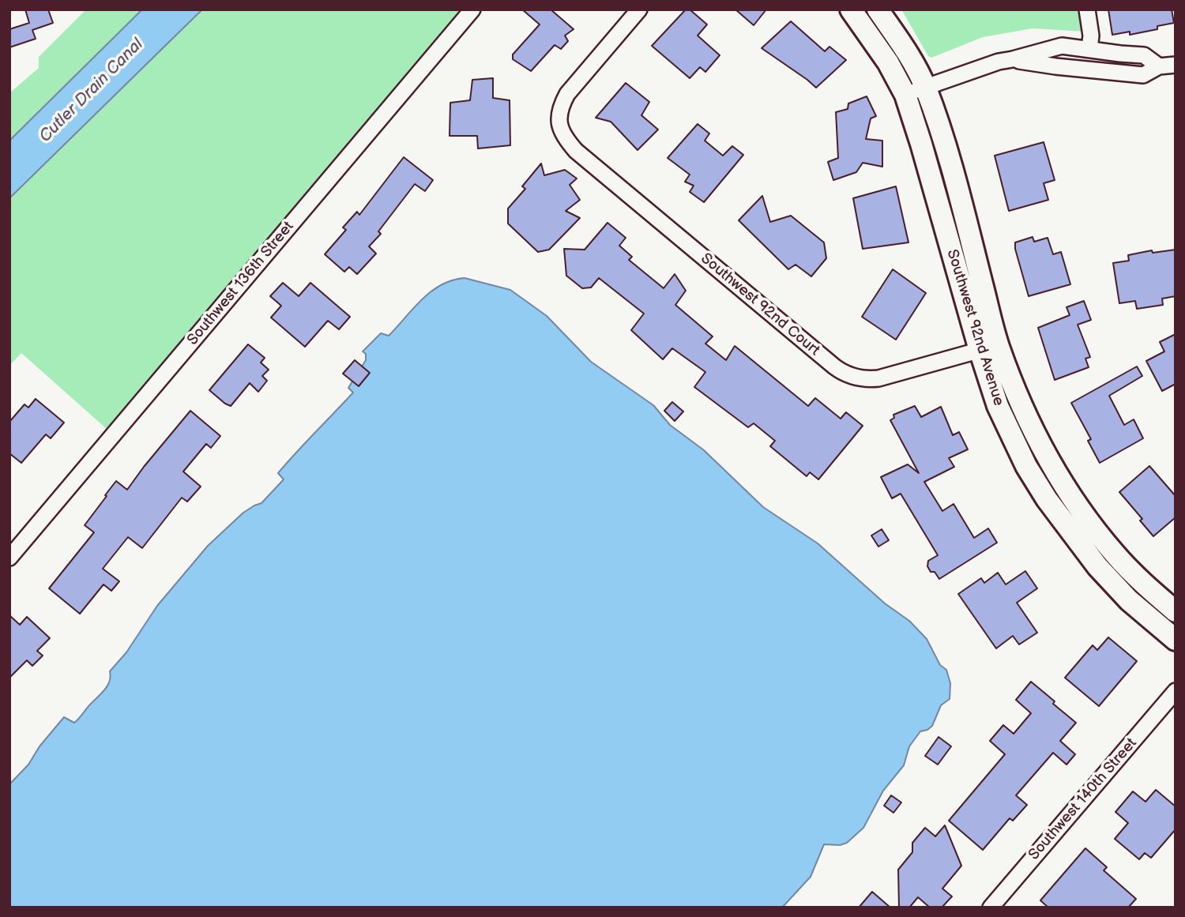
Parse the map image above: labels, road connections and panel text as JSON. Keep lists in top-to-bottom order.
{
  "streets": {
    "street": [
      "Southwest 136th Street",
      "Southwest 92nd Court",
      "Southwest 92nd Avenue",
      "Southwest 140th Street"
    ]
  },
  "crossings": [
    ["Southwest 92nd Court", "Southwest 92nd Avenue"]
  ],
  "water": ["Cutler Drain Canal"]
}
